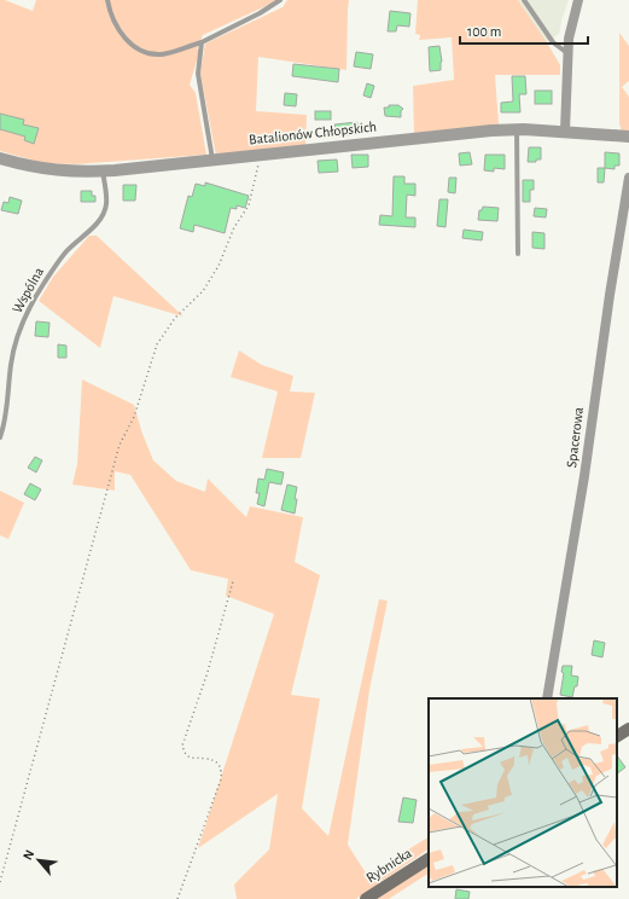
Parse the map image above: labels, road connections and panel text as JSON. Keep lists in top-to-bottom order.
{
  "streets": {
    "main road": ["Rybnicka"],
    "street": ["Batalionów Chłopskich", "Spacerowa"],
    "lane": ["Wspólna"]
  },
  "crossings": [
    ["Batalionów Chłopskich", "Wspólna"]
  ],
  "scale_bar": "100 m",
  "north": "top left"
}
